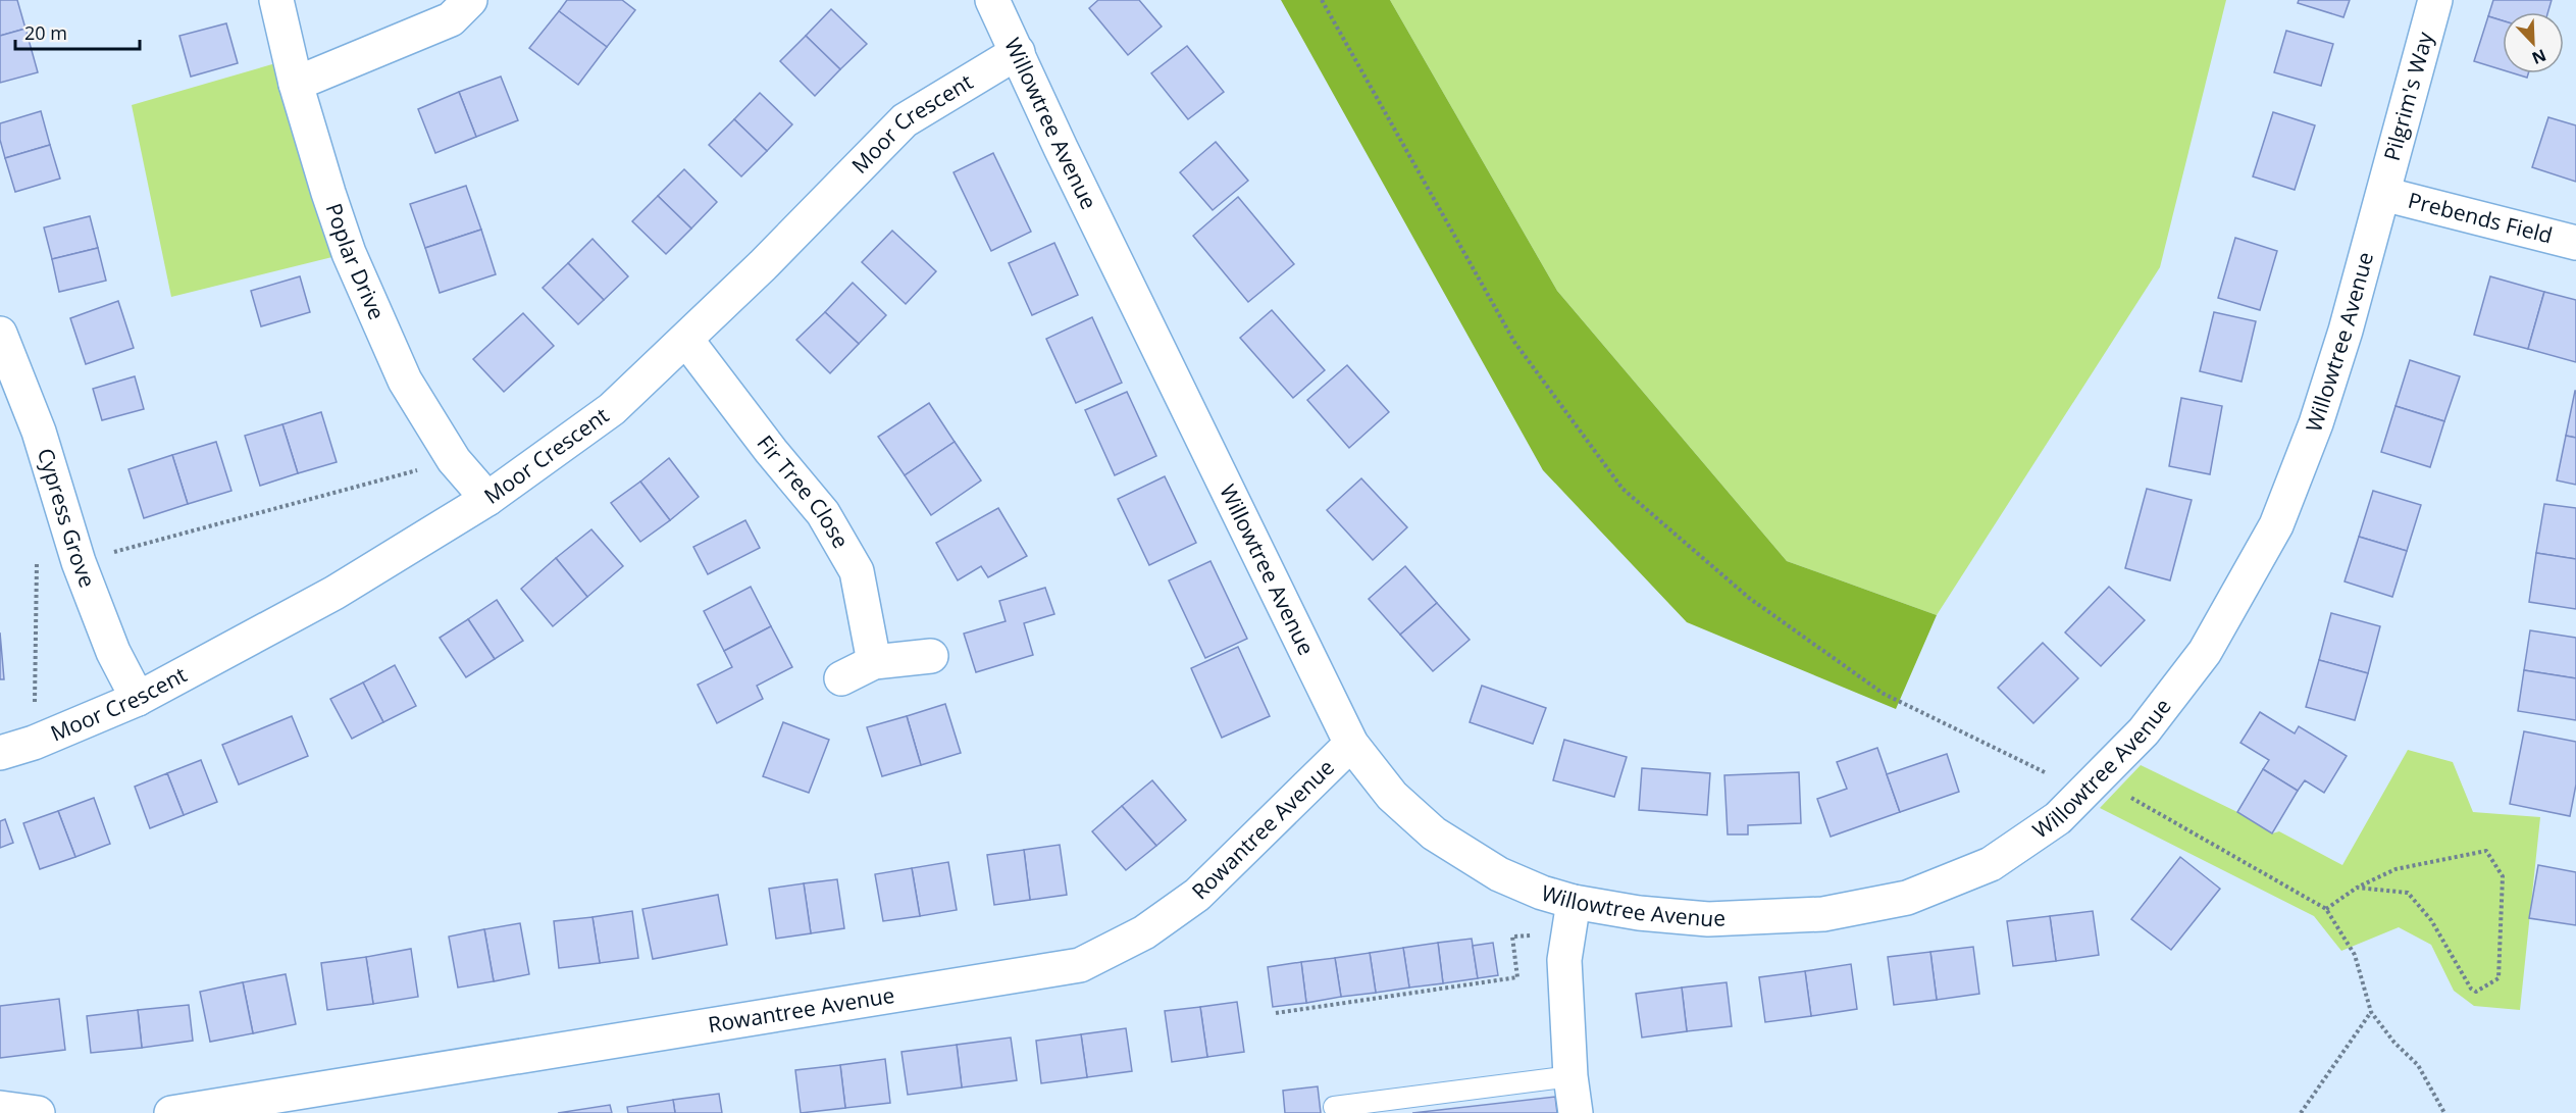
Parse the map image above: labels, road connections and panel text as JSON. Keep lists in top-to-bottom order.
{
  "streets": {
    "street": [
      "Pilgrim's Way",
      "Willowtree Avenue",
      "Moor Crescent",
      "Prebends Field",
      "Poplar Drive",
      "Fir Tree Close",
      "Cypress Grove",
      "Rowantree Avenue"
    ]
  },
  "crossings": [
    ["Pilgrim's Way", "Willowtree Avenue"],
    ["Pilgrim's Way", "Prebends Field"],
    ["Willowtree Avenue", "Moor Crescent"],
    ["Willowtree Avenue", "Prebends Field"],
    ["Willowtree Avenue", "Rowantree Avenue"],
    ["Moor Crescent", "Poplar Drive"],
    ["Moor Crescent", "Fir Tree Close"],
    ["Moor Crescent", "Cypress Grove"]
  ],
  "scale_bar": "20 m",
  "north": "bottom right"
}
